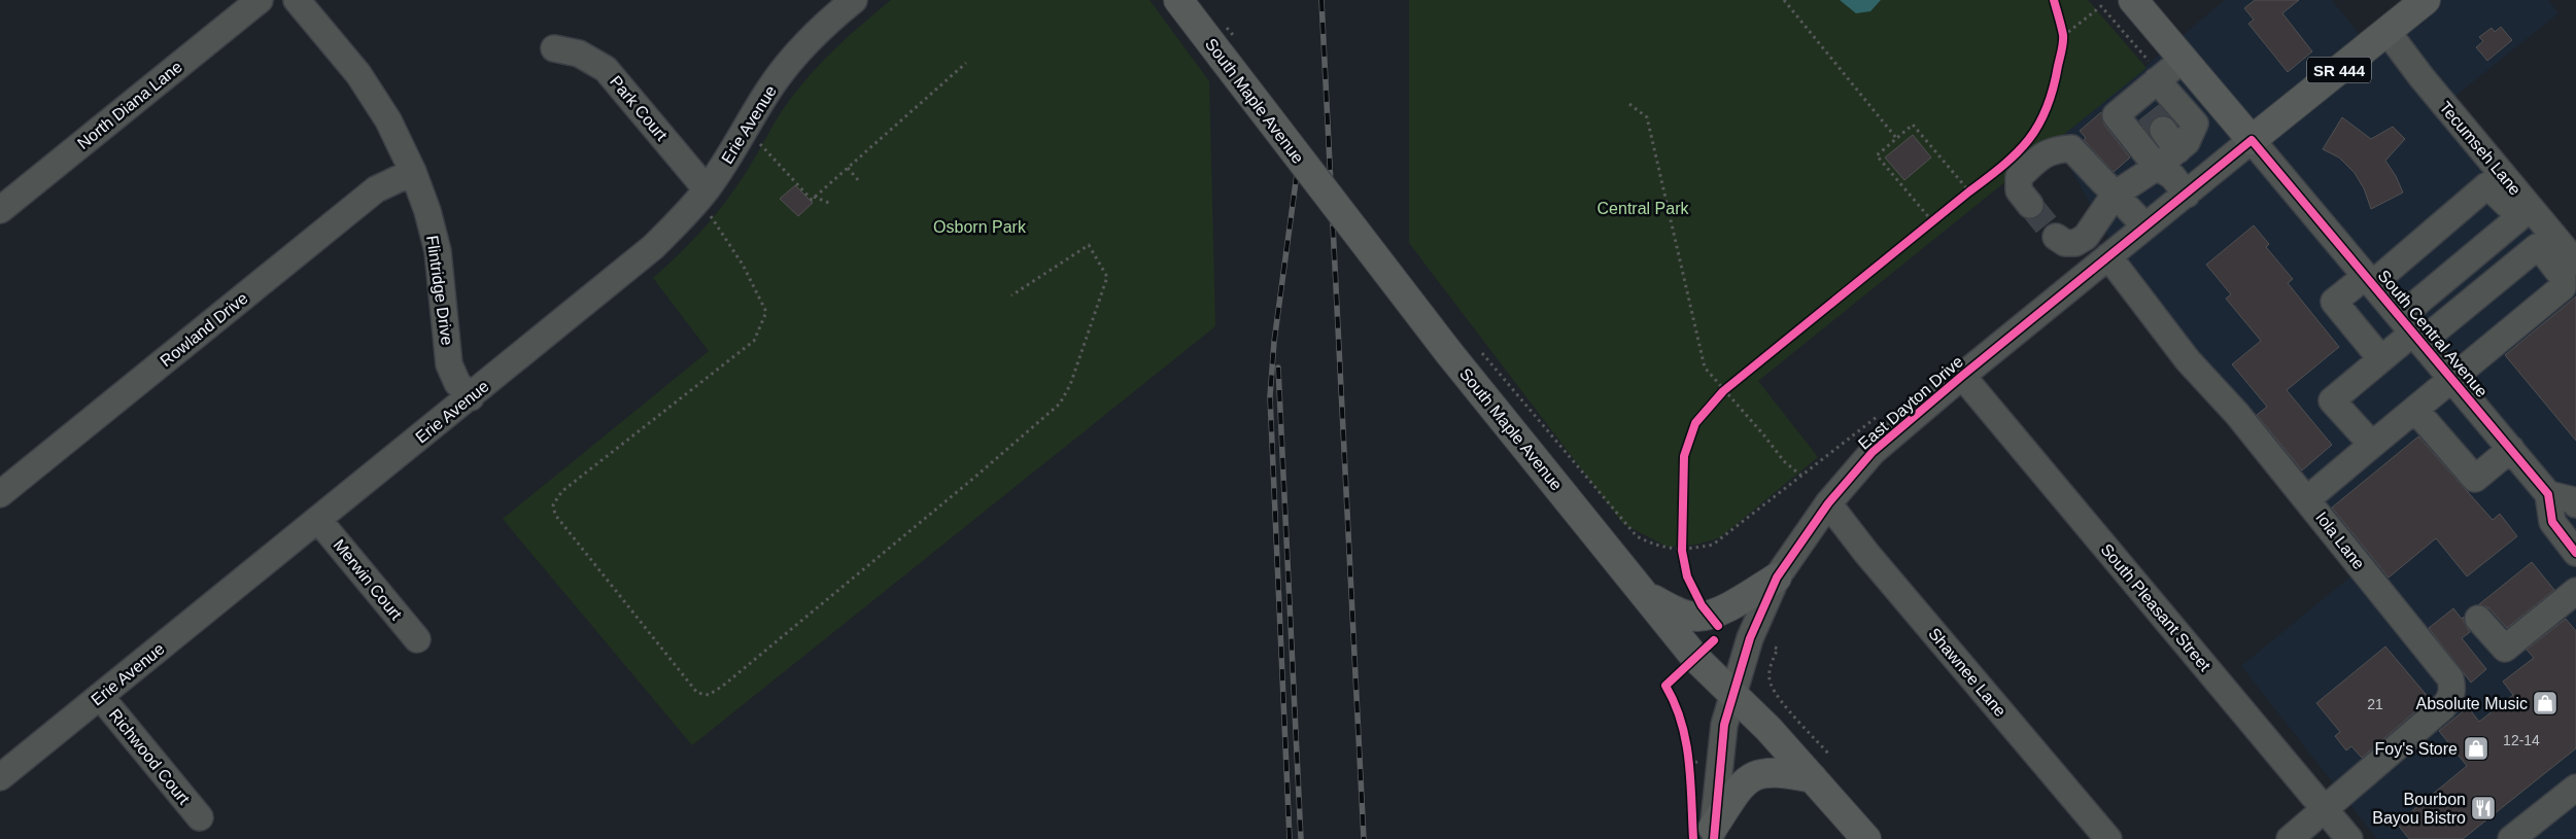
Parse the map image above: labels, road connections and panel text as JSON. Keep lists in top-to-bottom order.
{
  "streets": {
    "main road": ["SR 444", "South Maple Avenue", "South Central Avenue"],
    "street": [
      "North Diana Lane",
      "Park Court",
      "Erie Avenue",
      "Tecumseh Lane",
      "Flintridge Drive",
      "Rowland Drive",
      "East Dayton Drive",
      "Iola Lane",
      "Merwin Court",
      "South Pleasant Street",
      "Shawnee Lane",
      "Richwood Court"
    ]
  },
  "crossings": [
    ["SR 444", "Tecumseh Lane"],
    ["SR 444", "South Central Avenue"],
    ["SR 444", "East Dayton Drive"],
    ["South Maple Avenue", "East Dayton Drive"],
    ["Park Court", "Erie Avenue"],
    ["Erie Avenue", "Flintridge Drive"],
    ["Erie Avenue", "Merwin Court"],
    ["Erie Avenue", "Richwood Court"],
    ["Flintridge Drive", "Rowland Drive"],
    ["South Central Avenue", "East Dayton Drive"],
    ["East Dayton Drive", "Iola Lane"],
    ["East Dayton Drive", "South Pleasant Street"],
    ["East Dayton Drive", "Shawnee Lane"],
    ["Iola Lane", "South Pleasant Street"]
  ],
  "parks": ["Central Park", "Osborn Park"],
  "places": {
    "shop": ["Absolute Music", "Foy's Store"],
    "restaurant": ["Bourbon Bayou Bistro"]
  },
  "house_numbers": ["21", "12-14"]
}
